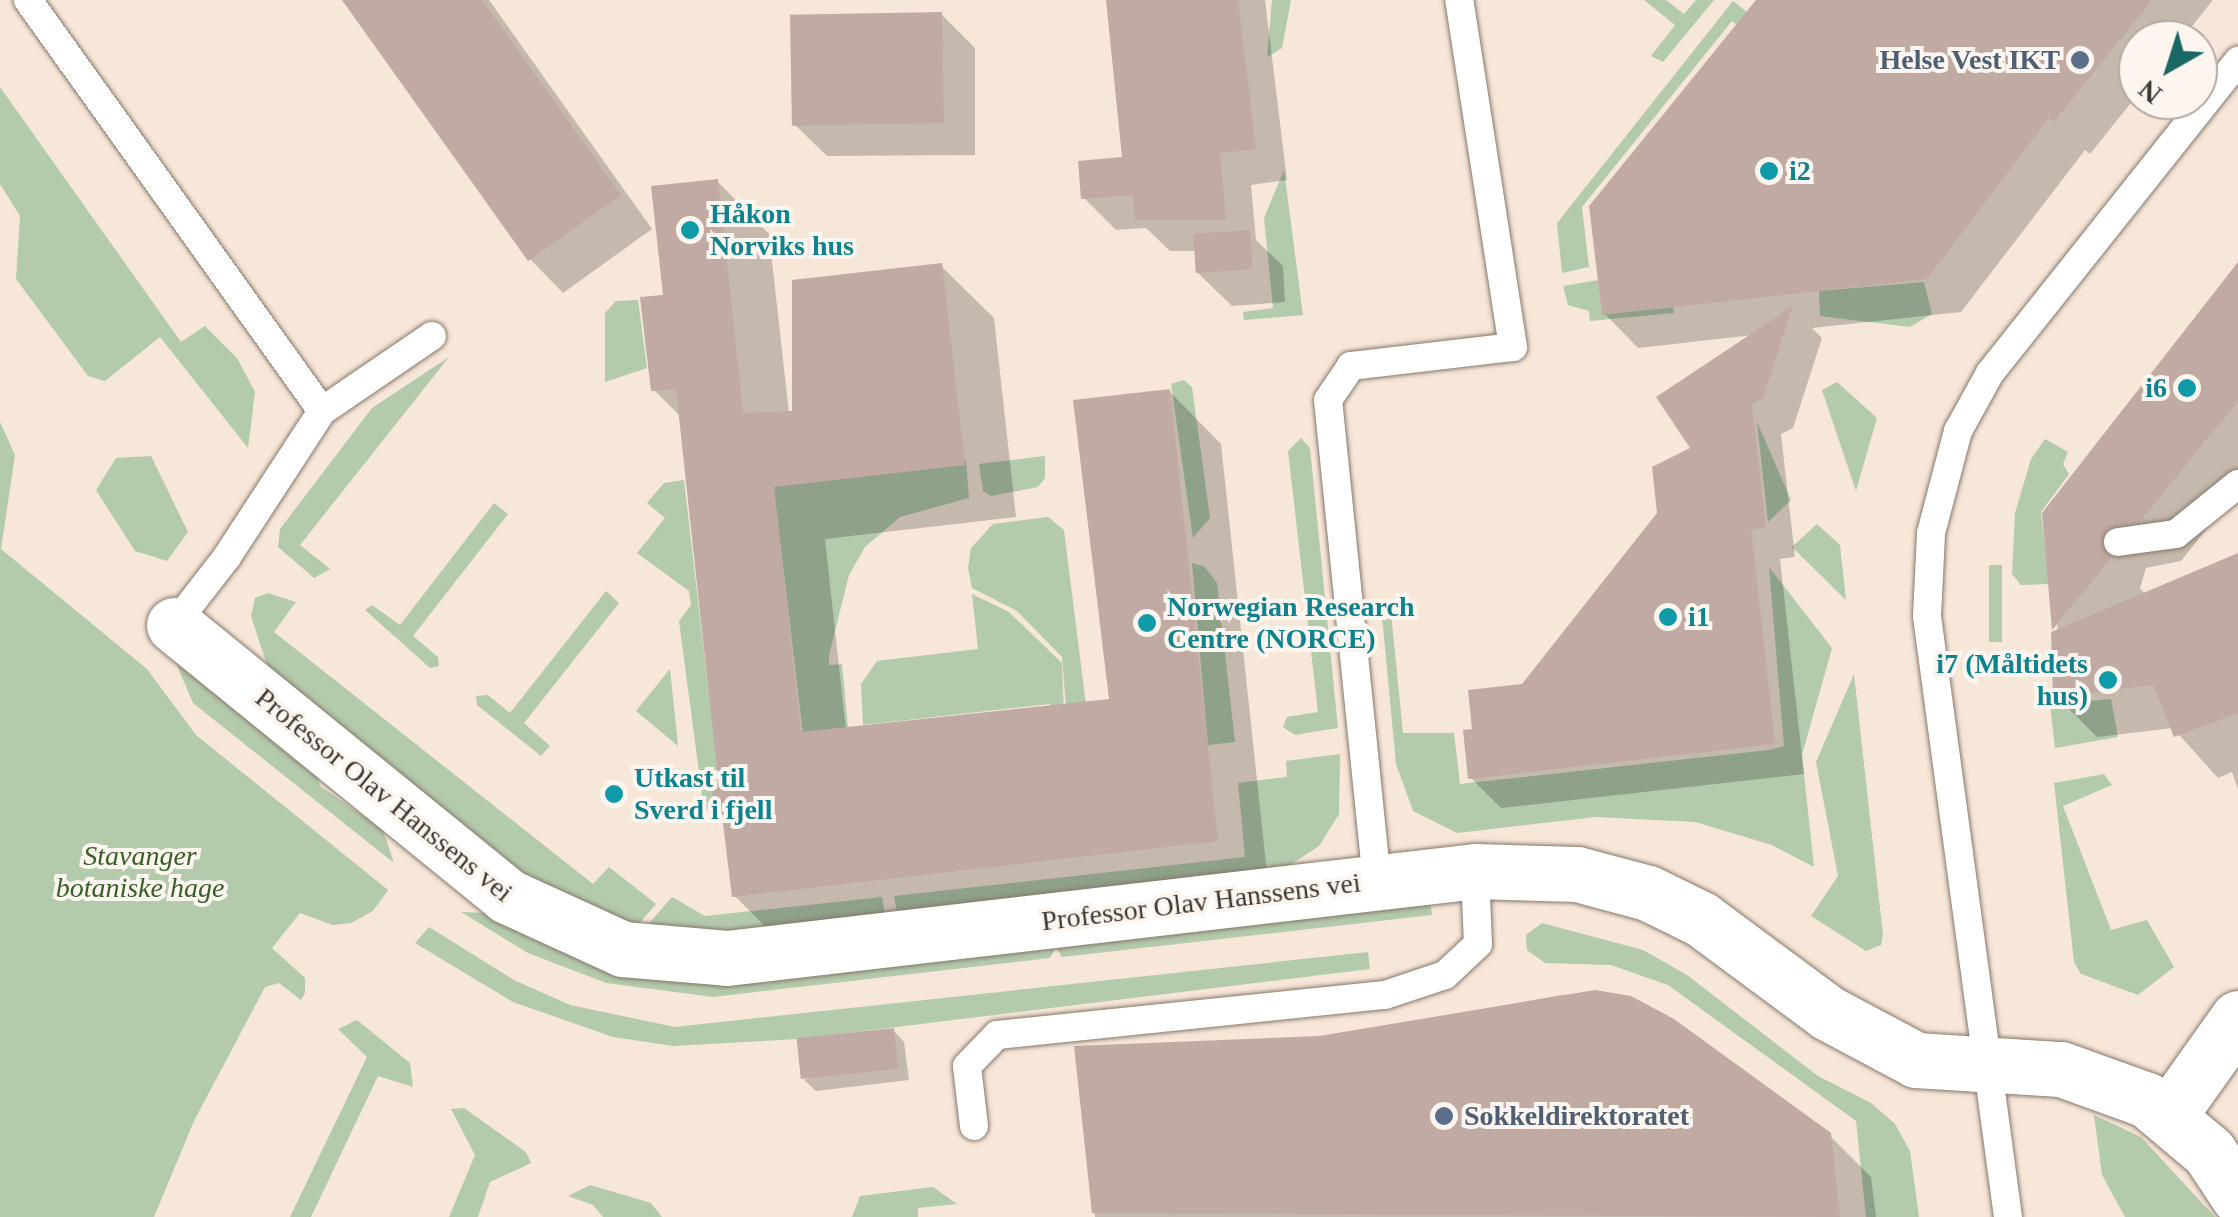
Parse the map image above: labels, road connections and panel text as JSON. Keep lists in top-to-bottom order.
{
  "streets": {
    "street": ["Professor Olav Hanssens vei"]
  },
  "parks": ["Stavanger botaniske hage"],
  "places": [
    "Helse Vest IKT",
    "i2",
    "Håkon Norviks hus",
    "i6",
    "i1",
    "Norwegian Research Centre (NORCE)",
    "i7 (Måltidets hus)",
    "Utkast til Sverd i fjell",
    "Sokkeldirektoratet"
  ],
  "north": "bottom left"
}
